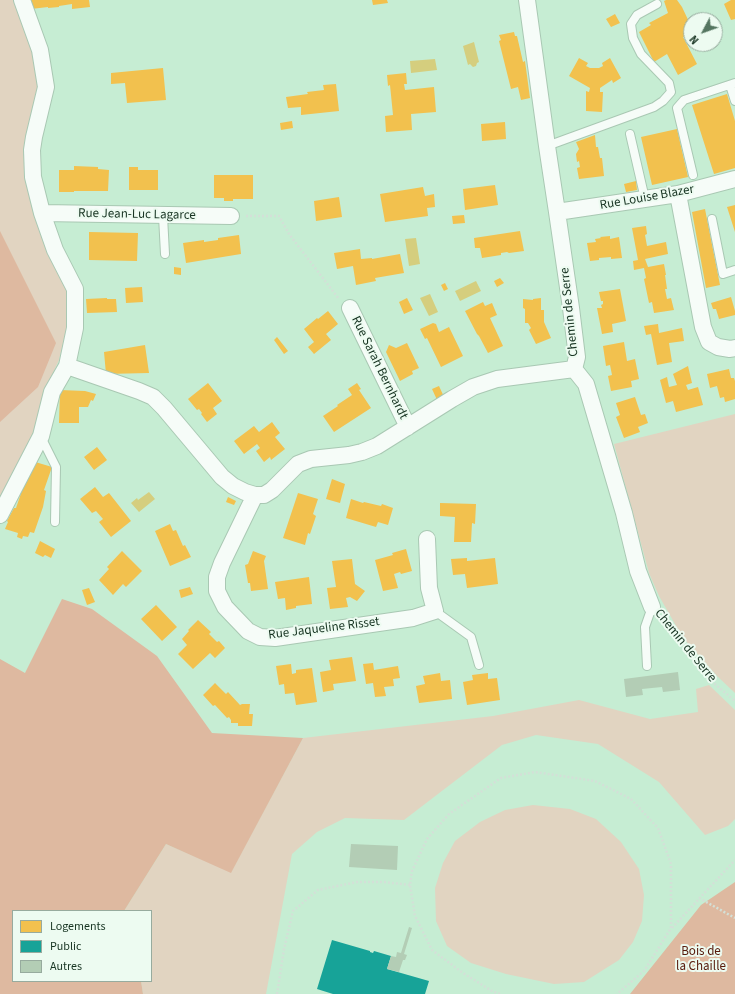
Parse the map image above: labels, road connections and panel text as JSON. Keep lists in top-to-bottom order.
{
  "streets": {
    "street": [
      "Rue Louise Blazer",
      "Rue Jean-Luc Lagarce",
      "Chemin de Serre",
      "Rue Sarah Bernhardt",
      "Rue Jaqueline Risset"
    ]
  },
  "crossings": [
    ["Rue Louise Blazer", "Chemin de Serre"]
  ],
  "parks": ["Bois de la Chaille"],
  "legend": ["Logements", "Public", "Autres"],
  "north": "bottom left"
}
